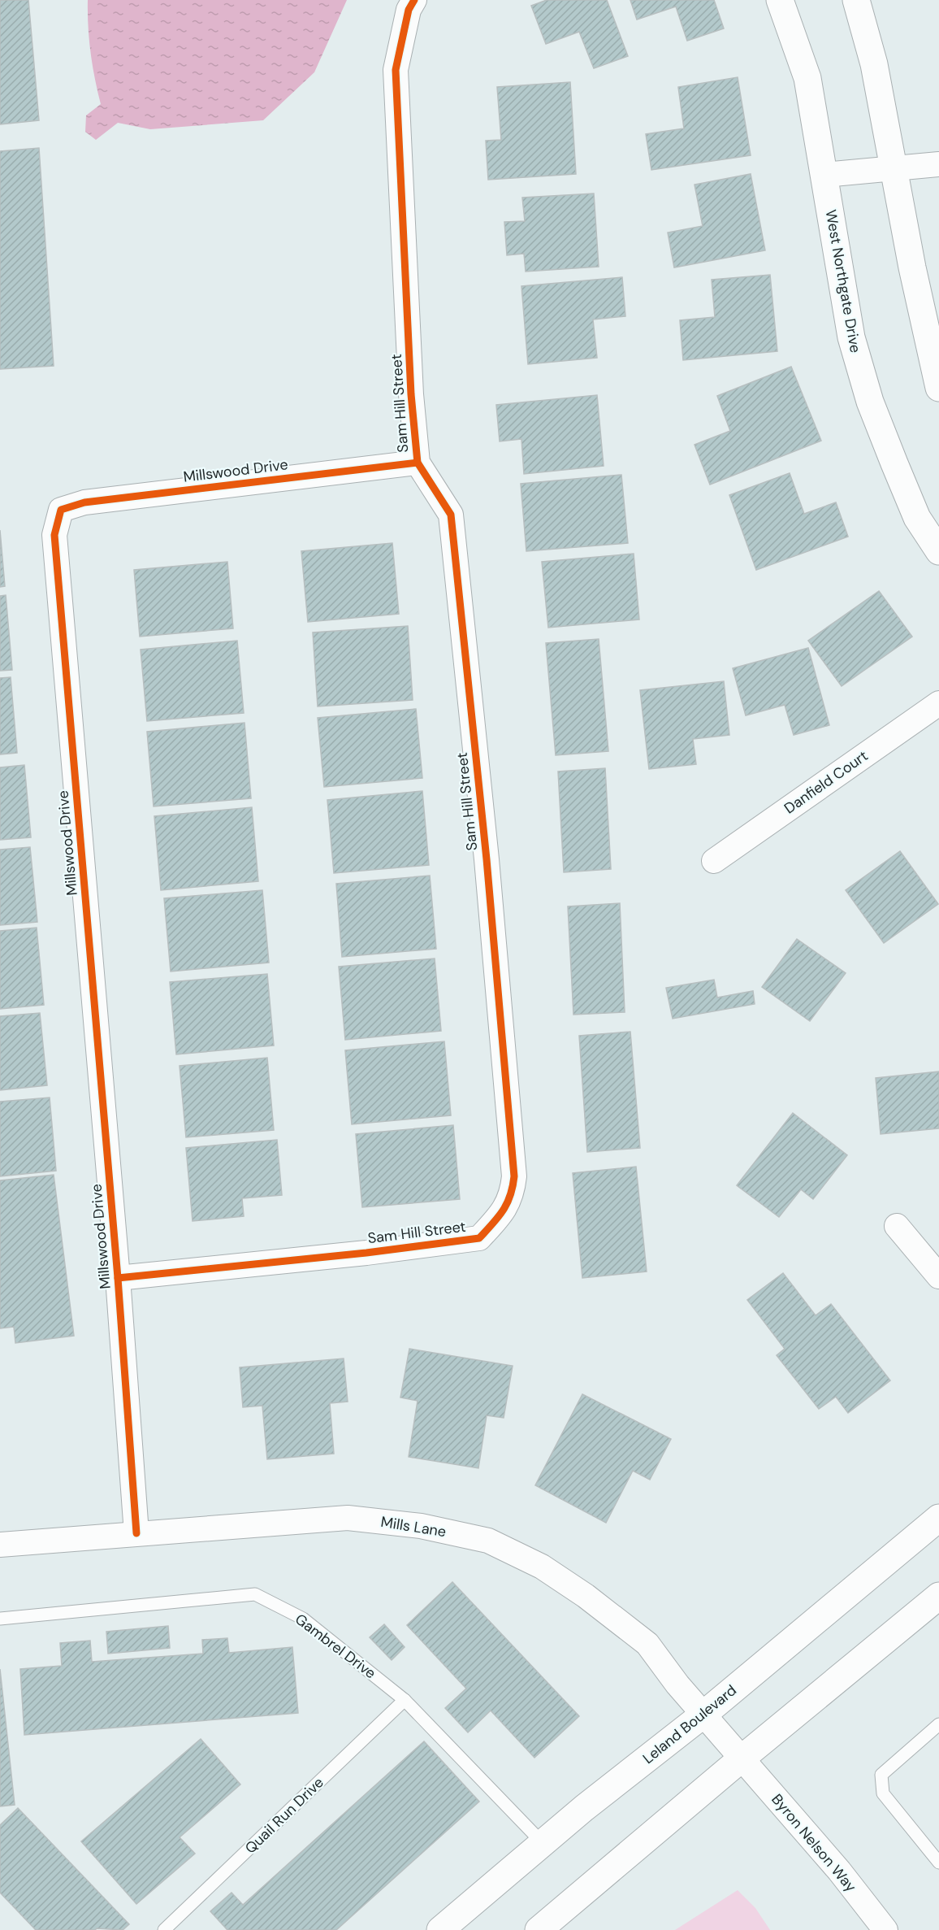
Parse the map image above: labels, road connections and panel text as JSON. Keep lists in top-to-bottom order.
{
  "streets": {
    "street": [
      "West Northgate Drive",
      "Sam Hill Street",
      "Millswood Drive",
      "Danfield Court",
      "Mills Lane",
      "Leland Boulevard",
      "Byron Nelson Way"
    ],
    "lane": ["Gambrel Drive", "Quail Run Drive"]
  },
  "crossings": [
    ["Sam Hill Street", "Millswood Drive"],
    ["Millswood Drive", "Mills Lane"],
    ["Mills Lane", "Leland Boulevard"],
    ["Mills Lane", "Byron Nelson Way"],
    ["Gambrel Drive", "Leland Boulevard"],
    ["Gambrel Drive", "Quail Run Drive"]
  ]
}
